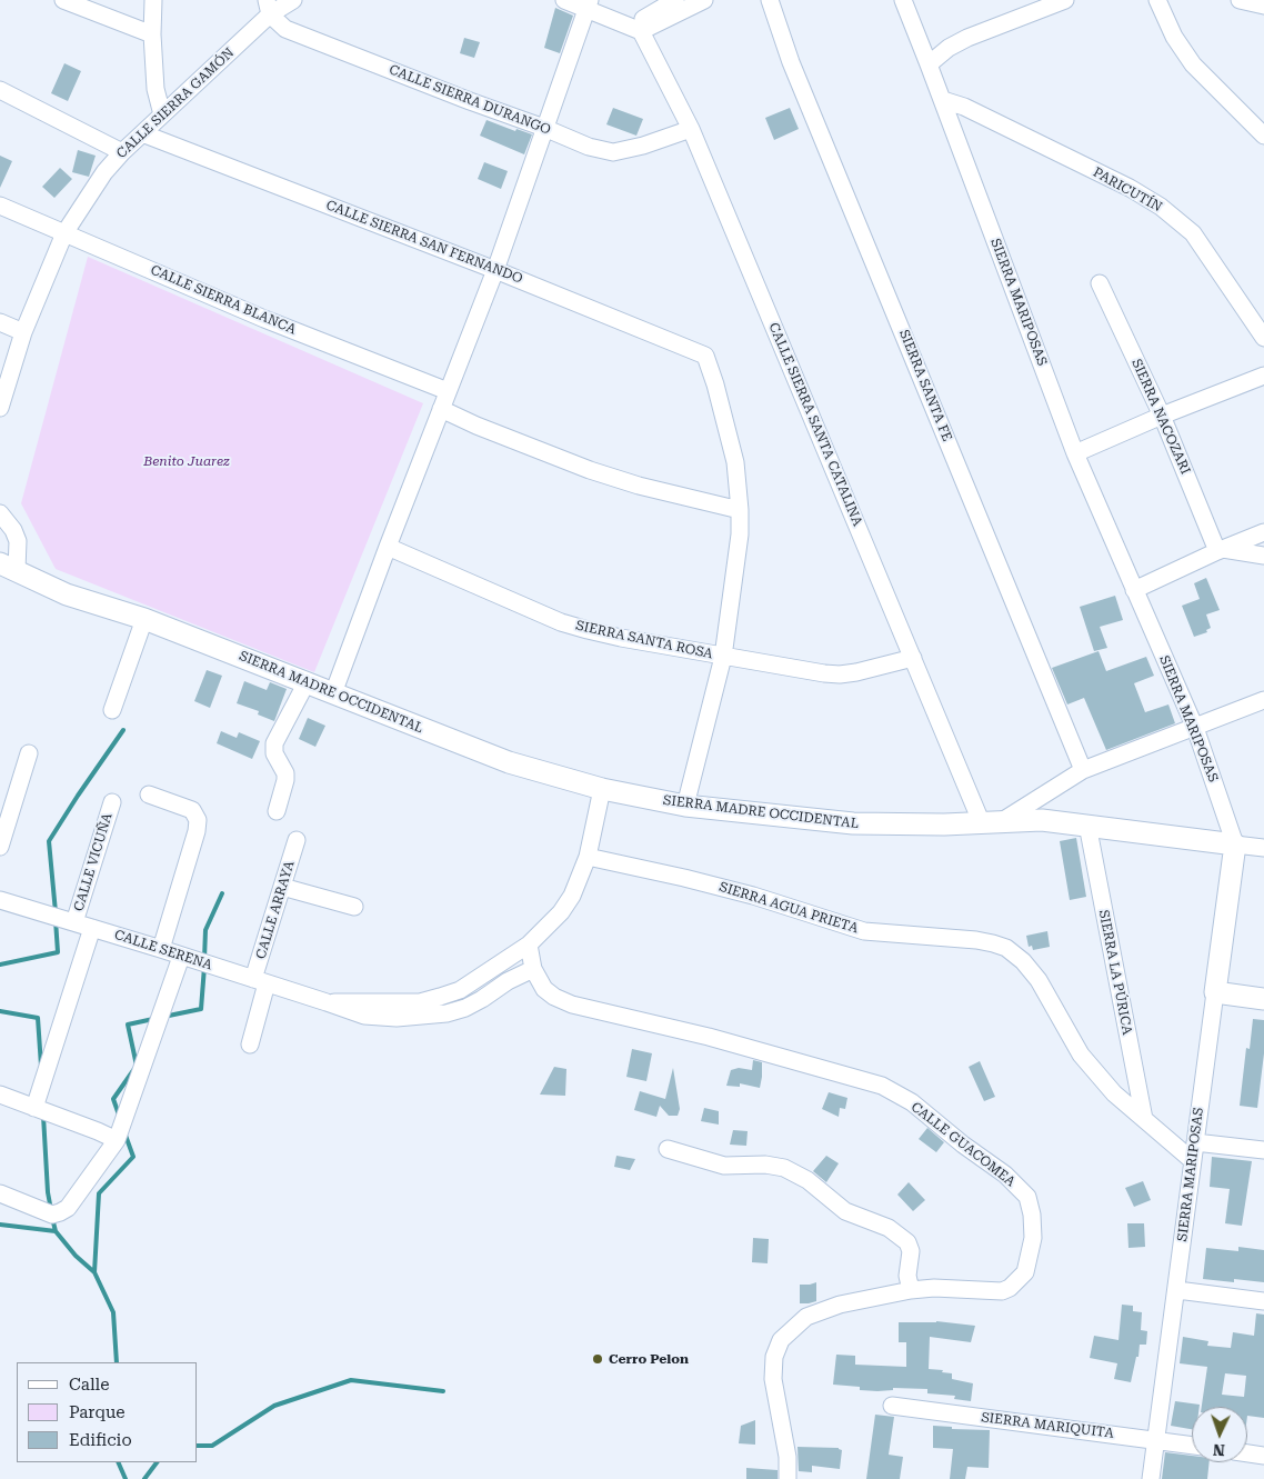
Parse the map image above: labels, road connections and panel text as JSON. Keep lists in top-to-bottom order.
{
  "streets": {
    "street": [
      "CALLE SIERRA DURANGO",
      "CALLE SIERRA GAMÓN",
      "PARICUTÍN",
      "CALLE SIERRA SAN FERNANDO",
      "CALLE SIERRA BLANCA",
      "SIERRA MARIPOSAS",
      "SIERRA SANTA FE",
      "SIERRA NACOZARI",
      "CALLE SIERRA SANTA CATALINA",
      "SIERRA SANTA ROSA",
      "SIERRA MADRE OCCIDENTAL",
      "CALLE VICUÑA",
      "SIERRA AGUA PRIETA",
      "CALLE ARRAYA",
      "CALLE SERENA",
      "SIERRA LA PÚRICA",
      "CALLE GUACOMEA",
      "SIERRA MARIQUITA"
    ]
  },
  "crossings": [
    ["CALLE SIERRA DURANGO", "CALLE SIERRA GAMÓN"],
    ["CALLE SIERRA DURANGO", "CALLE SIERRA SANTA CATALINA"],
    ["CALLE SIERRA GAMÓN", "CALLE SIERRA SAN FERNANDO"],
    ["CALLE SIERRA GAMÓN", "CALLE SIERRA BLANCA"],
    ["PARICUTÍN", "SIERRA MARIPOSAS"],
    ["SIERRA MARIPOSAS", "SIERRA MADRE OCCIDENTAL"],
    ["SIERRA MARIPOSAS", "SIERRA AGUA PRIETA"],
    ["SIERRA MARIPOSAS", "SIERRA MARIQUITA"],
    ["CALLE SIERRA SANTA CATALINA", "SIERRA SANTA ROSA"],
    ["CALLE SIERRA SANTA CATALINA", "SIERRA MADRE OCCIDENTAL"],
    ["SIERRA MADRE OCCIDENTAL", "CALLE SERENA"],
    ["SIERRA MADRE OCCIDENTAL", "SIERRA LA PÚRICA"],
    ["CALLE VICUÑA", "CALLE SERENA"],
    ["SIERRA AGUA PRIETA", "CALLE SERENA"],
    ["SIERRA AGUA PRIETA", "SIERRA LA PÚRICA"],
    ["CALLE ARRAYA", "CALLE SERENA"],
    ["CALLE SERENA", "CALLE GUACOMEA"]
  ],
  "parks": ["Benito Juarez"],
  "places": ["Cerro Pelon"],
  "legend": ["Calle", "Parque", "Edificio"],
  "north": "bottom"
}
